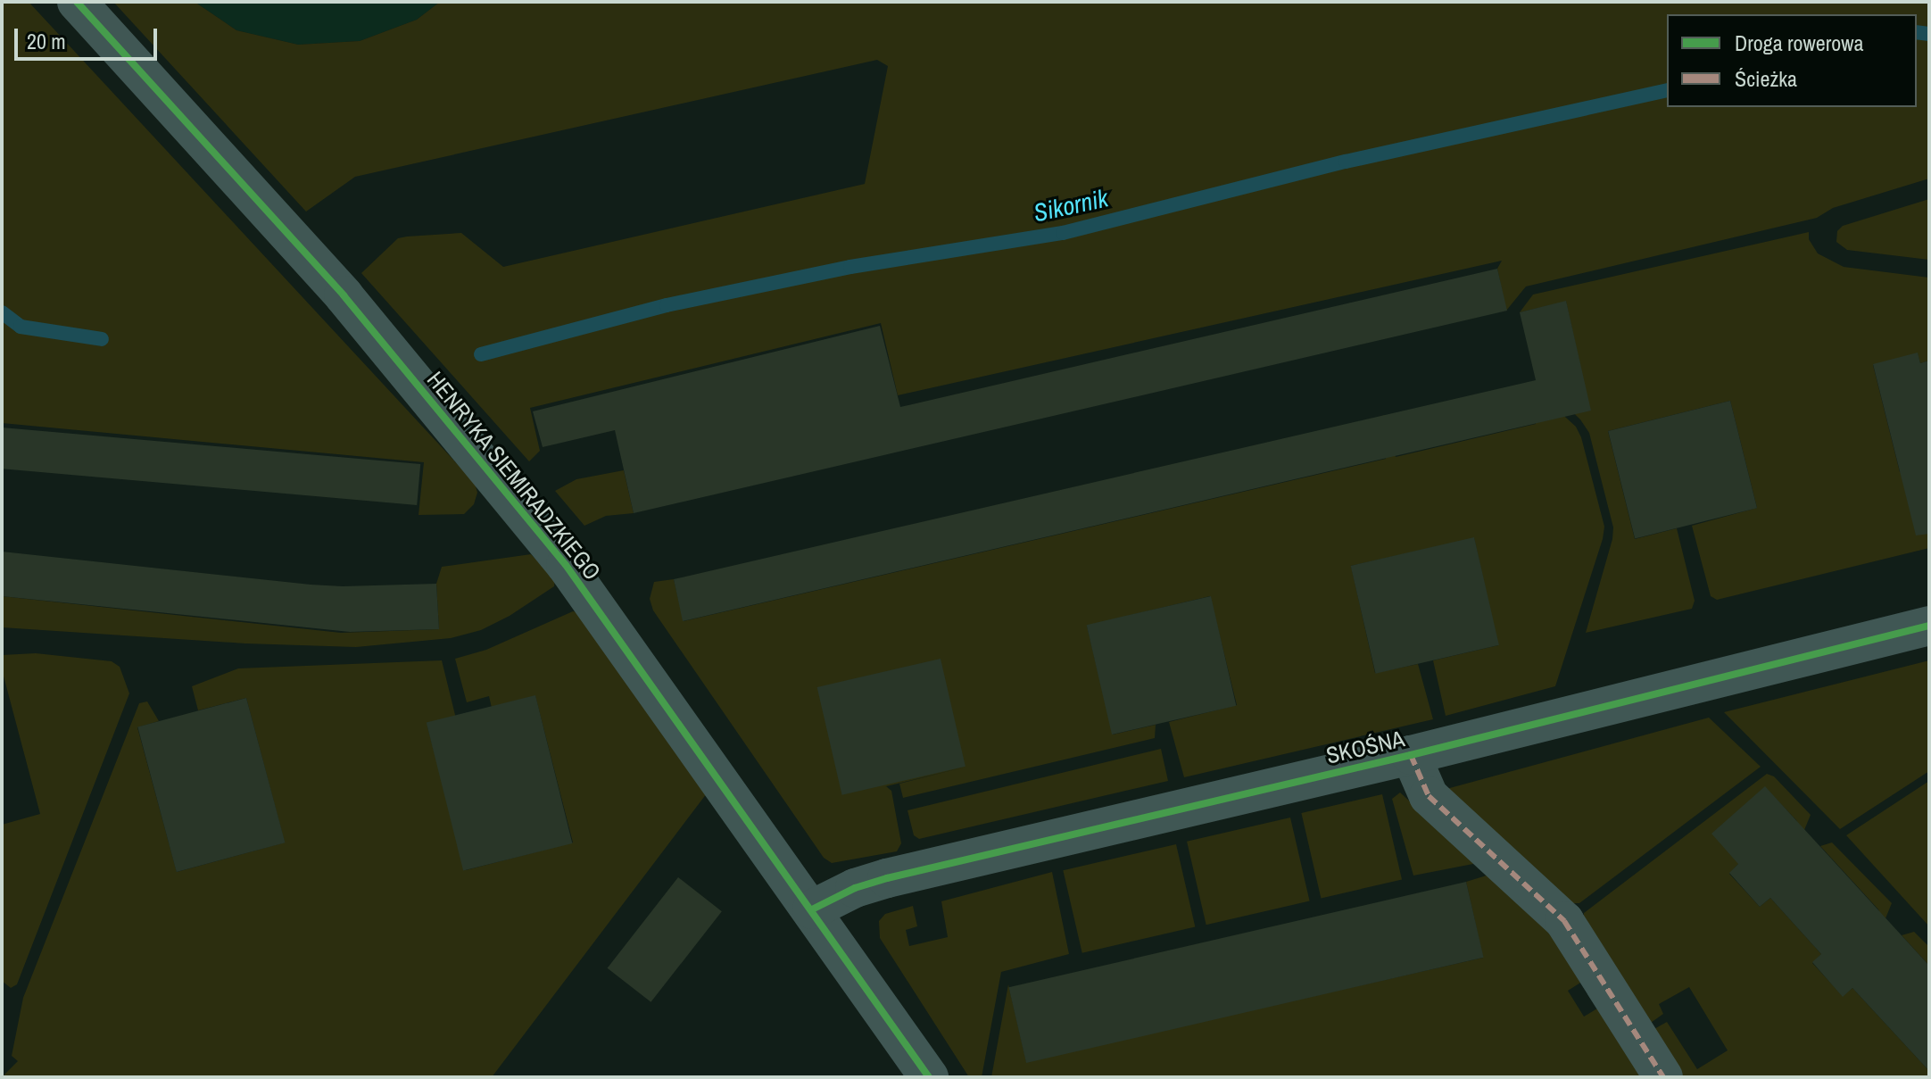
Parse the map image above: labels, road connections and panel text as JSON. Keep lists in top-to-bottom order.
{
  "streets": {
    "street": ["HENRYKA SIEMIRADZKIEGO", "SKOŚNA"]
  },
  "crossings": [
    ["HENRYKA SIEMIRADZKIEGO", "SKOŚNA"]
  ],
  "water": ["Sikornik"],
  "legend": ["Droga rowerowa", "Ścieżka"],
  "scale_bar": "20 m"
}
